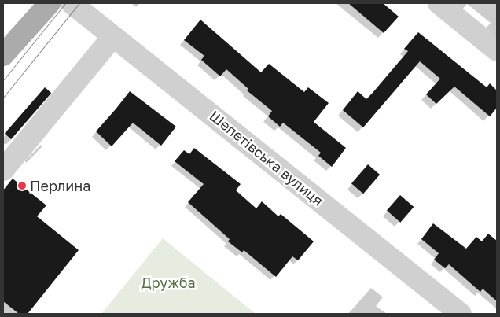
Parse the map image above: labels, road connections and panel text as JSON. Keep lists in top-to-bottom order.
{
  "streets": {
    "street": ["Шепетівська вулиця"]
  },
  "parks": ["Дружба"],
  "places": ["Перлина"]
}
